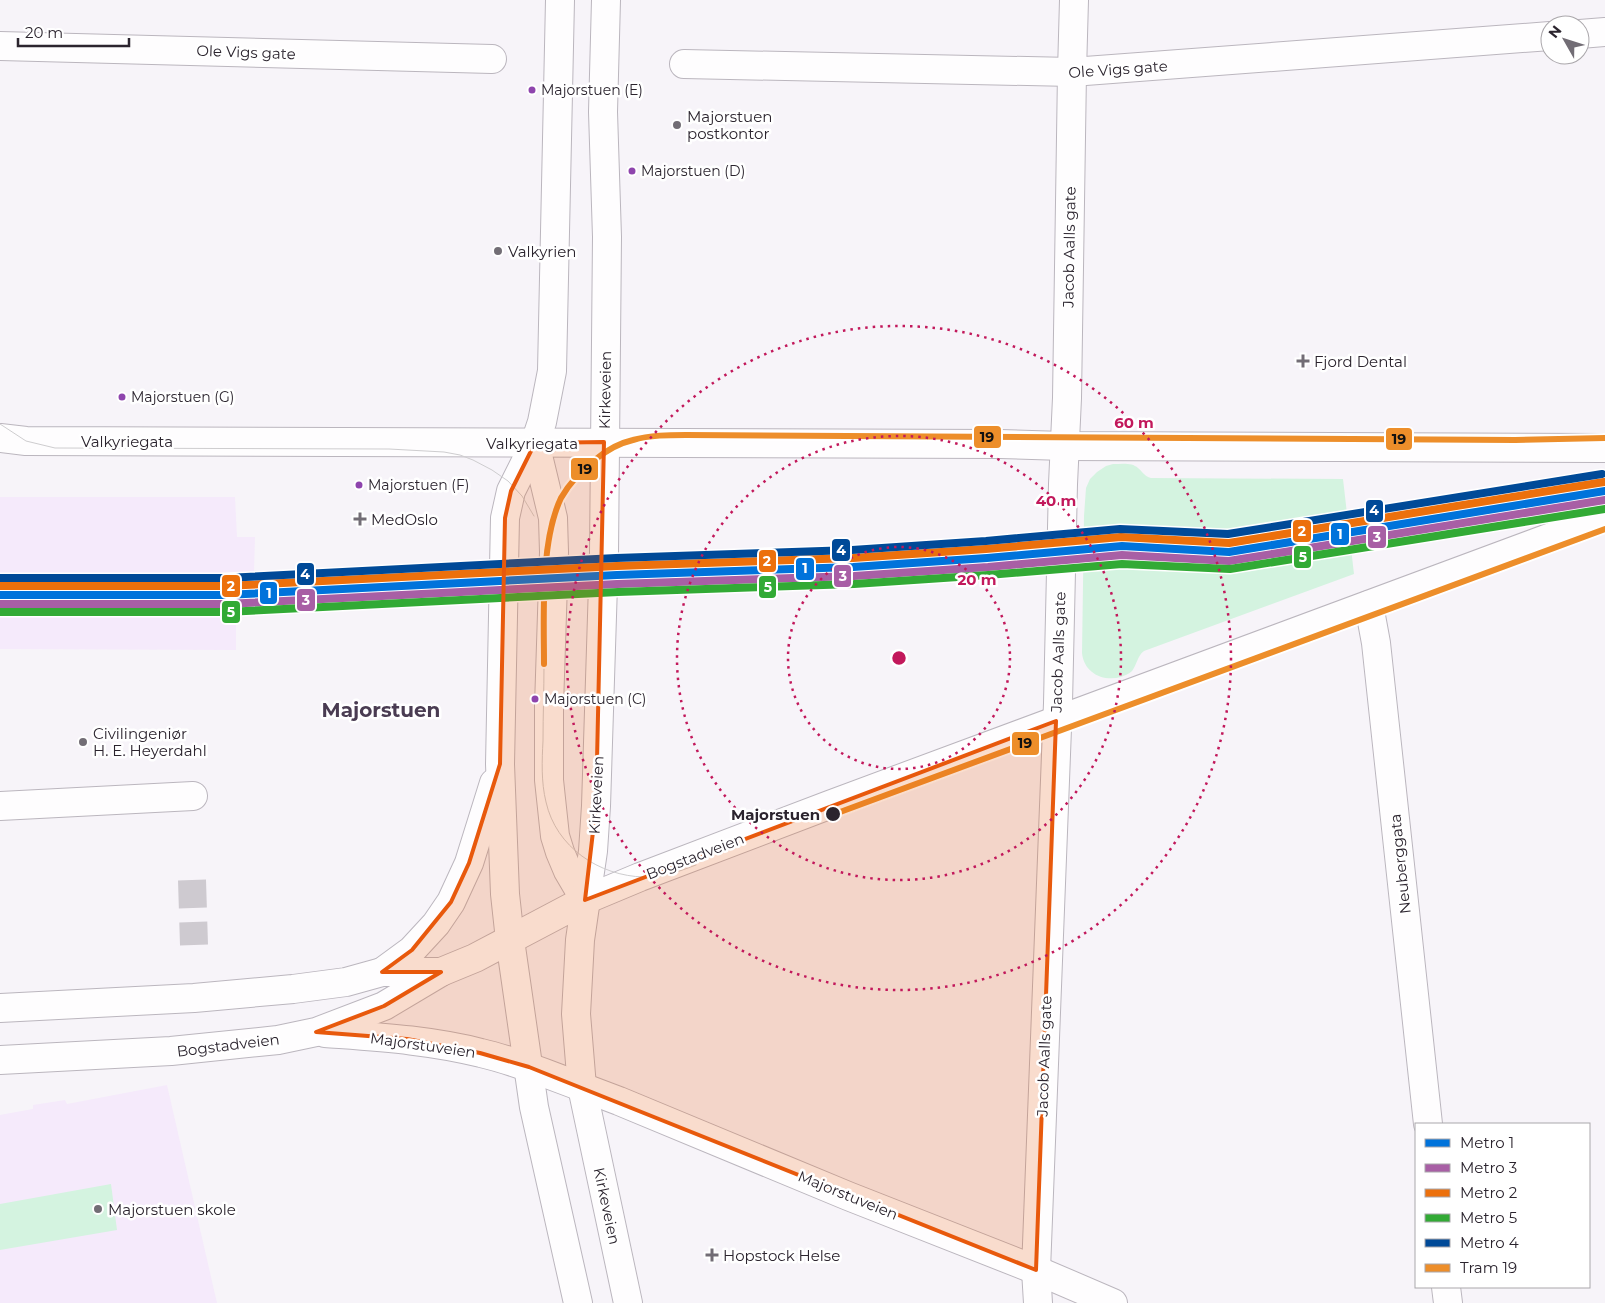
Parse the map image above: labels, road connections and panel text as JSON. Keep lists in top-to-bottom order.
{
  "streets": {
    "main road": [
      "Ole Vigs gate",
      "Jacob Aalls gate",
      "Kirkeveien",
      "Valkyriegata",
      "Bogstadveien",
      "Neuberggata",
      "Majorstuveien"
    ]
  },
  "crossings": [
    ["Ole Vigs gate", "Jacob Aalls gate"],
    ["Jacob Aalls gate", "Valkyriegata"],
    ["Jacob Aalls gate", "Bogstadveien"],
    ["Jacob Aalls gate", "Majorstuveien"],
    ["Kirkeveien", "Valkyriegata"],
    ["Kirkeveien", "Bogstadveien"],
    ["Kirkeveien", "Majorstuveien"],
    ["Bogstadveien", "Neuberggata"],
    ["Bogstadveien", "Majorstuveien"]
  ],
  "districts": ["Majorstuen"],
  "places": {
    "other": [
      "Majorstuen (E)",
      "Majorstuen postkontor",
      "Majorstuen (D)",
      "Valkyrien",
      "Majorstuen (G)",
      "Majorstuen (F)",
      "Majorstuen (C)",
      "Civilingeniør H. E. Heyerdahl",
      "Majorstuen",
      "Majorstuen skole"
    ],
    "health": ["Fjord Dental", "MedOslo", "Hopstock Helse"]
  },
  "lines": [
    "tram line 19",
    "metro line 4",
    "metro line 2",
    "metro line 1",
    "metro line 3",
    "metro line 5"
  ],
  "legend": [
    "Metro 1",
    "Metro 3",
    "Metro 2",
    "Metro 5",
    "Metro 4",
    "Tram 19"
  ],
  "scale_bar": "20 m",
  "north": "top left",
  "rings": ["60 m", "40 m", "20 m"]
}
